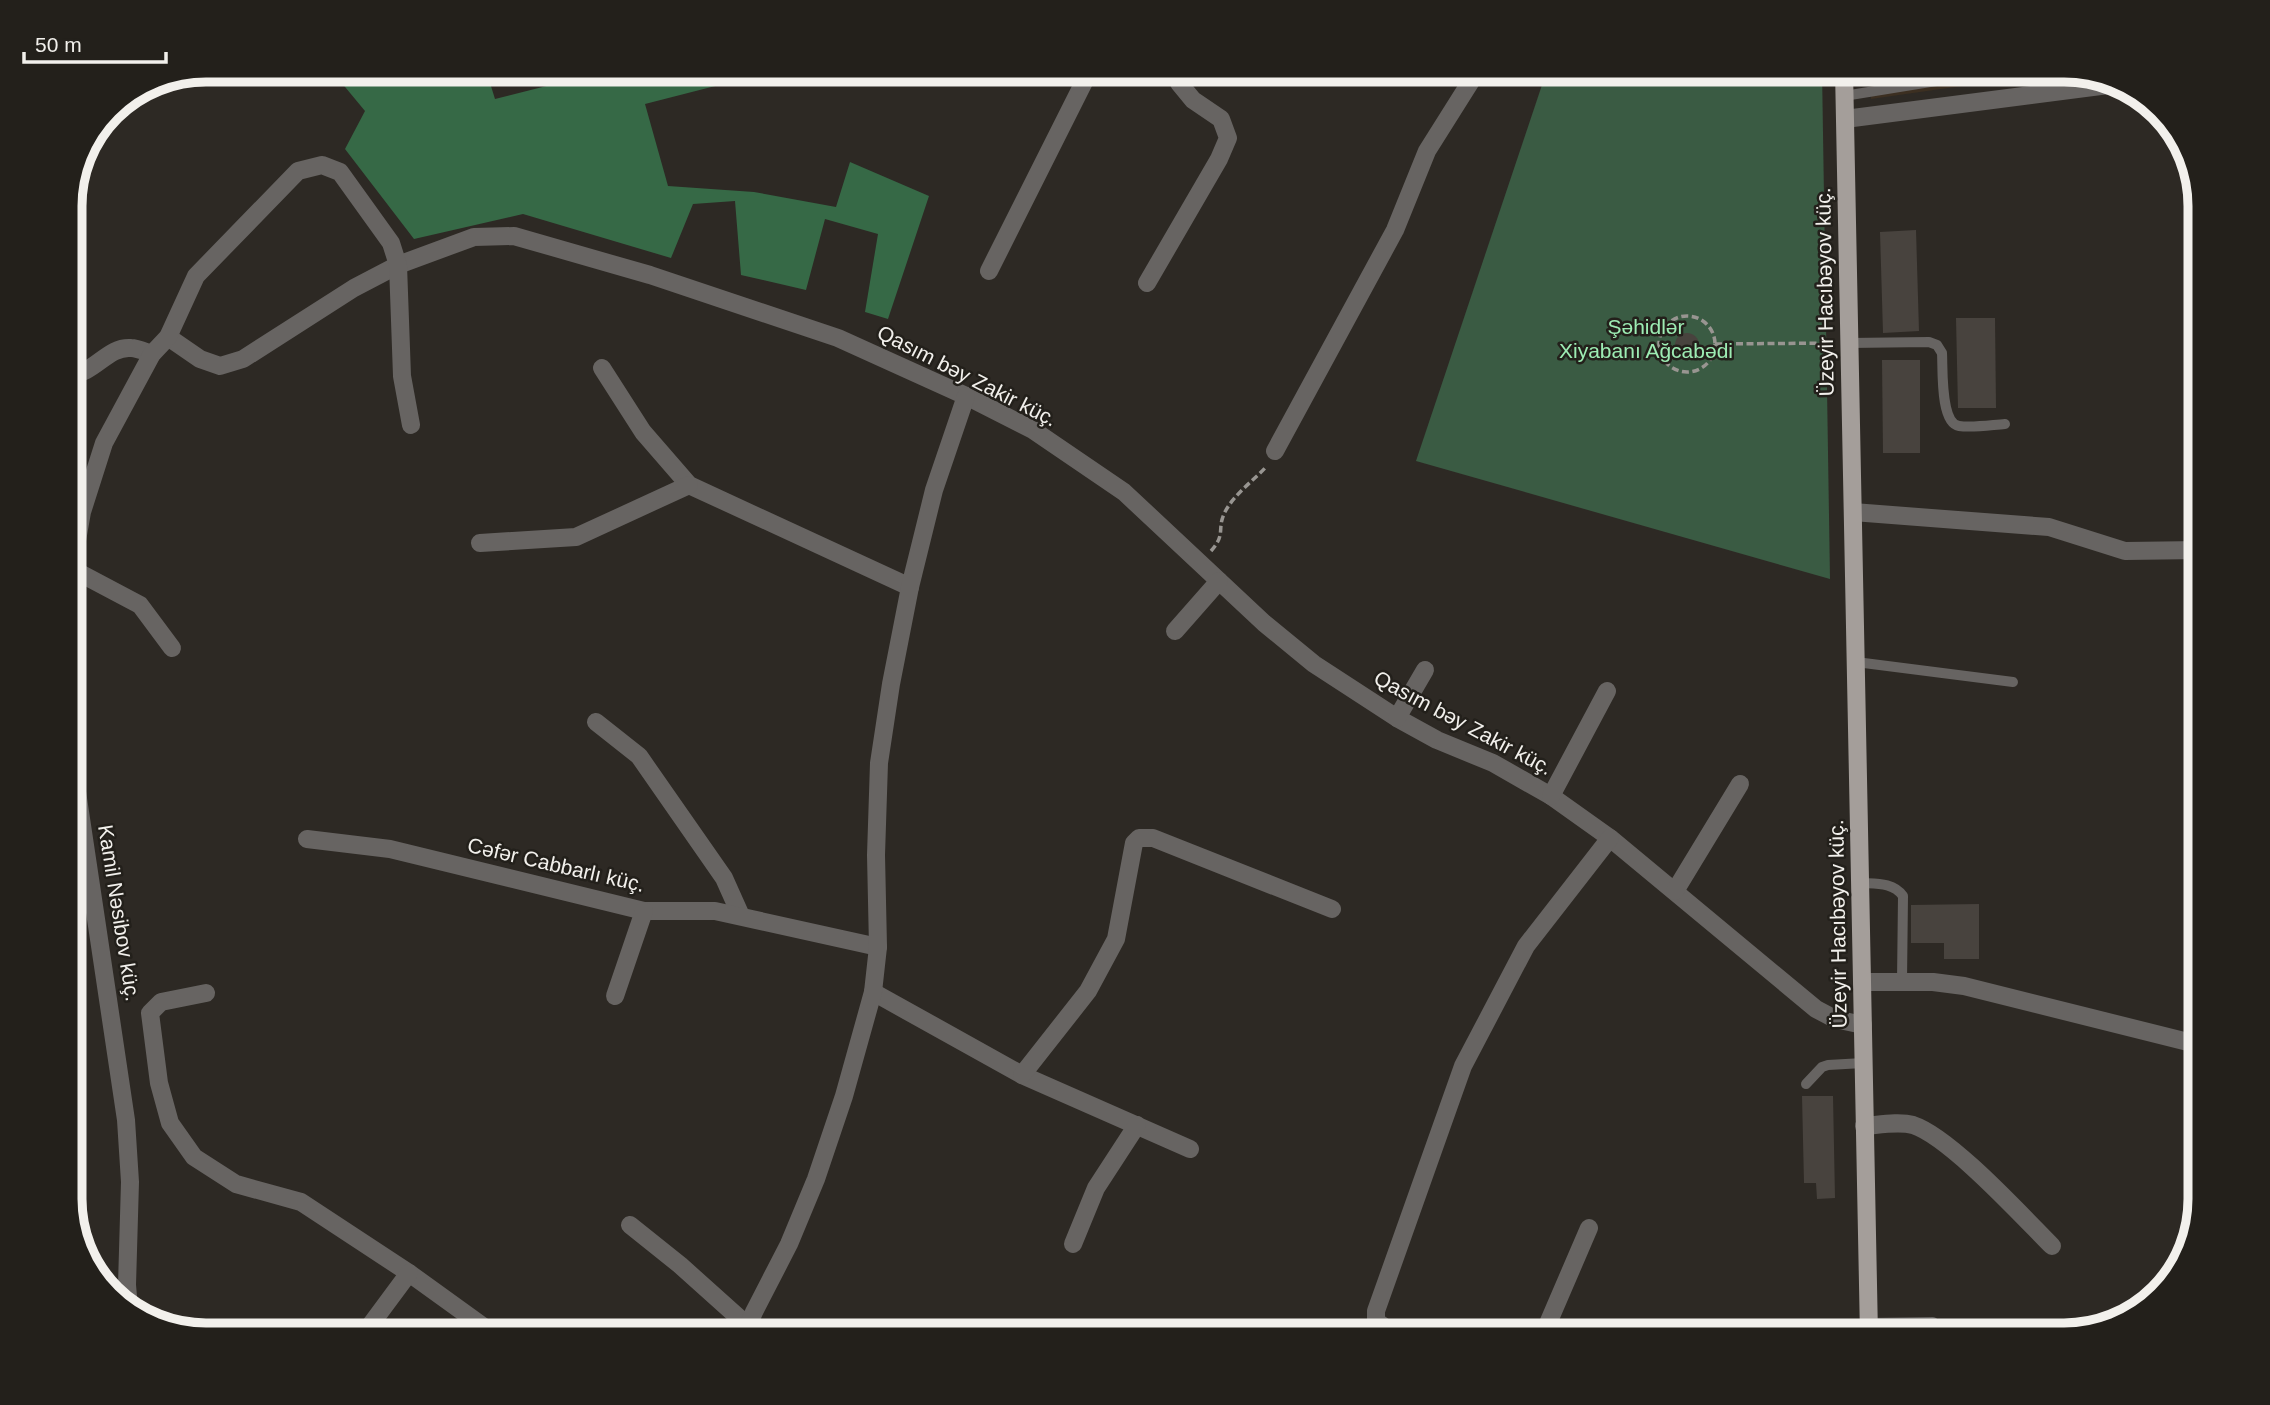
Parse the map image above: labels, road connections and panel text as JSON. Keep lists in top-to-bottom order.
{
  "streets": {
    "main road": ["Üzeyir Hacıbəyov küç."],
    "street": ["Qasım bəy Zakir küç.", "Cəfər Cabbarlı küç.", "Kamil Nəsibov küç."]
  },
  "crossings": [
    ["Üzeyir Hacıbəyov küç.", "Qasım bəy Zakir küç."],
    ["Qasım bəy Zakir küç.", "Kamil Nəsibov küç."]
  ],
  "parks": ["Şəhidlər Xiyabanı Ağcabədi"],
  "scale_bar": "50 m"
}
